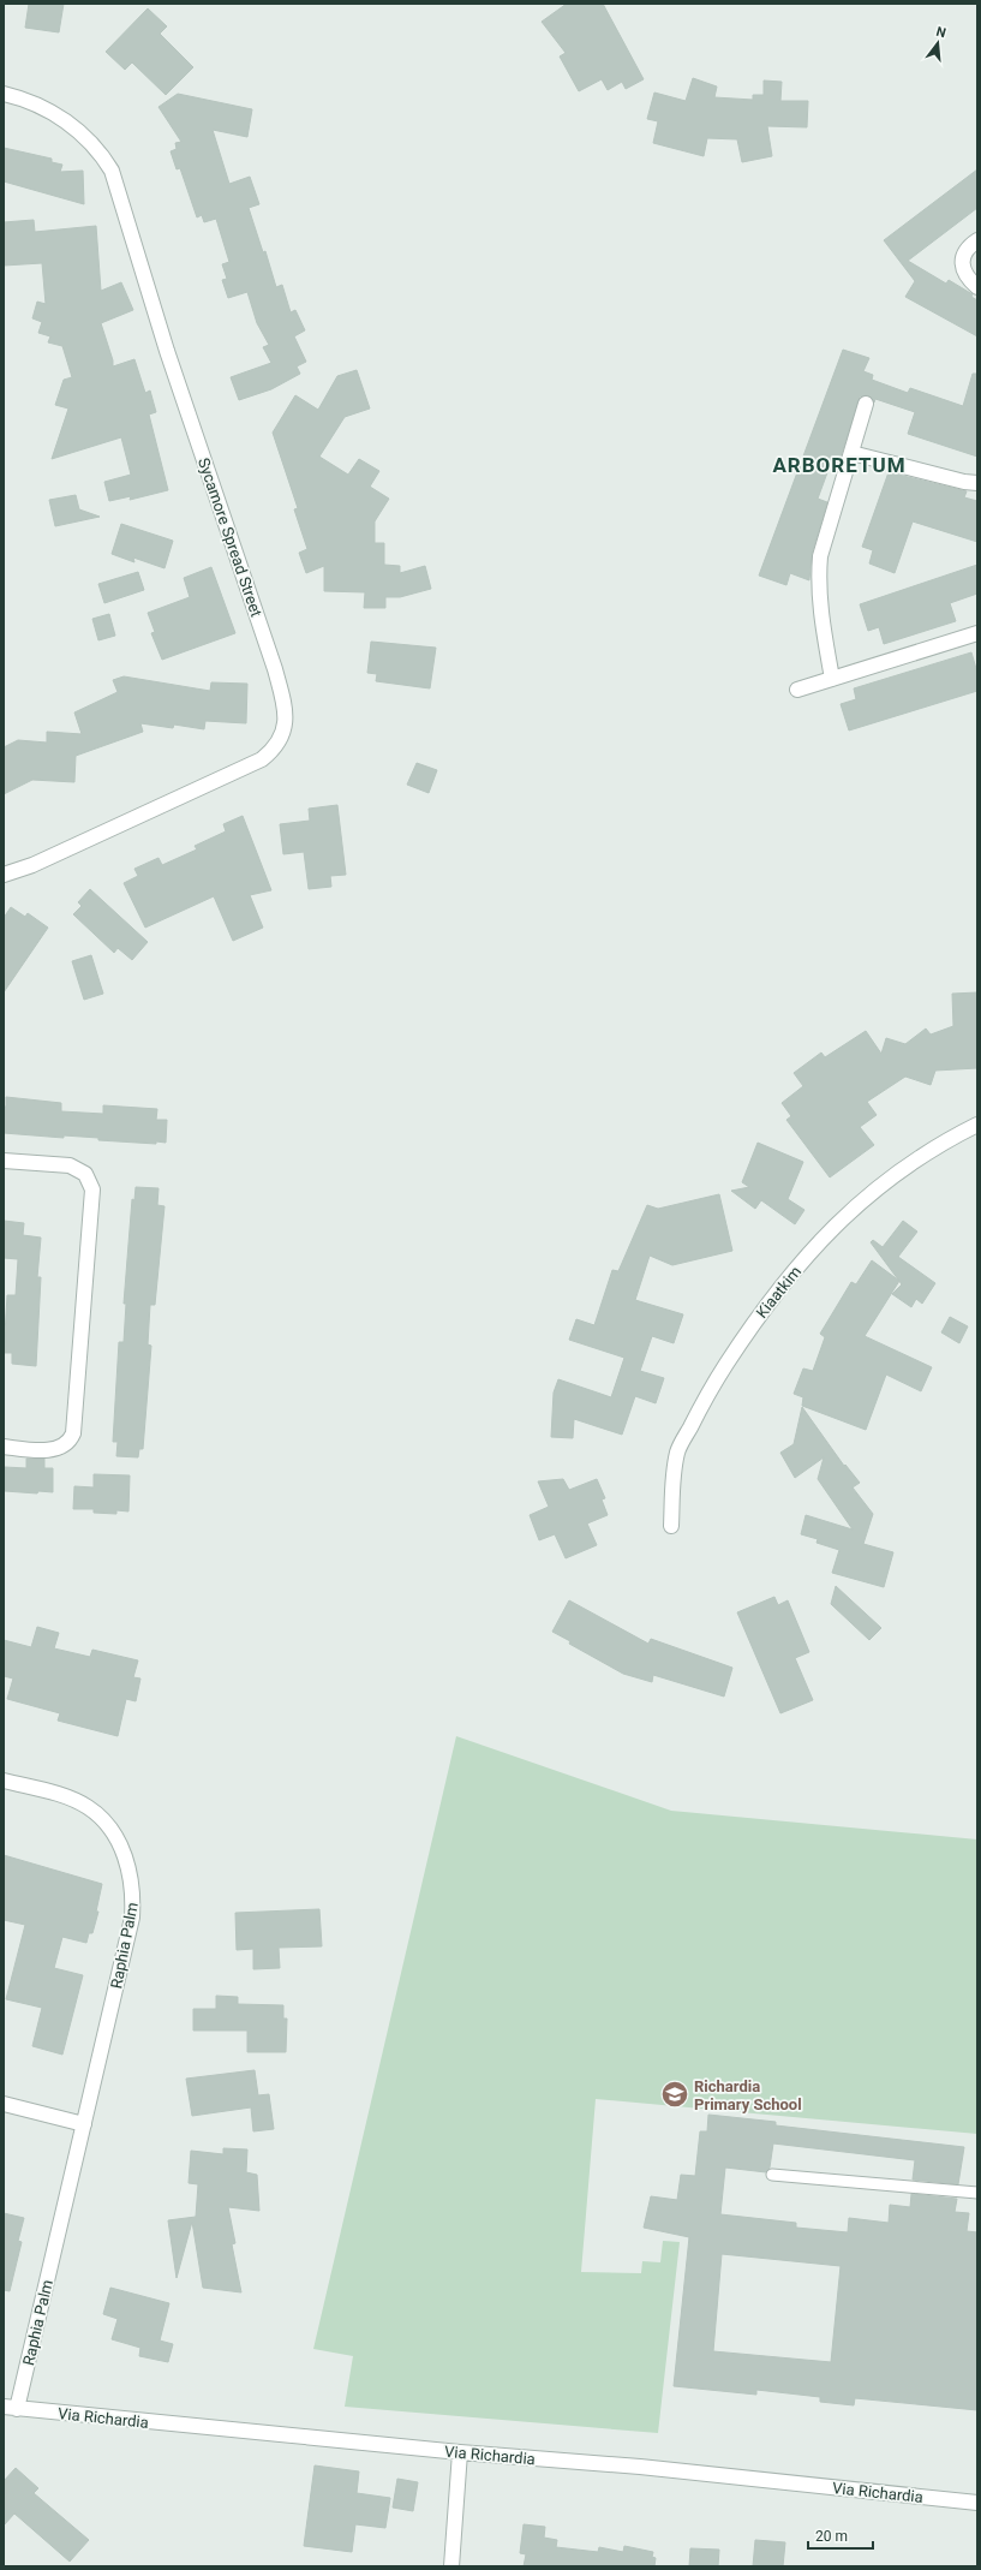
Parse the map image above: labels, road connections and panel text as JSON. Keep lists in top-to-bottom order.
{
  "streets": {
    "street": [
      "Sycamore Spread Street",
      "Kiaatkim",
      "Raphia Palm",
      "Via Richardia"
    ]
  },
  "crossings": [
    ["Raphia Palm", "Via Richardia"]
  ],
  "districts": ["ARBORETUM"],
  "places": {
    "school or university": ["Richardia Primary School"]
  },
  "scale_bar": "20 m",
  "north": "top"
}
